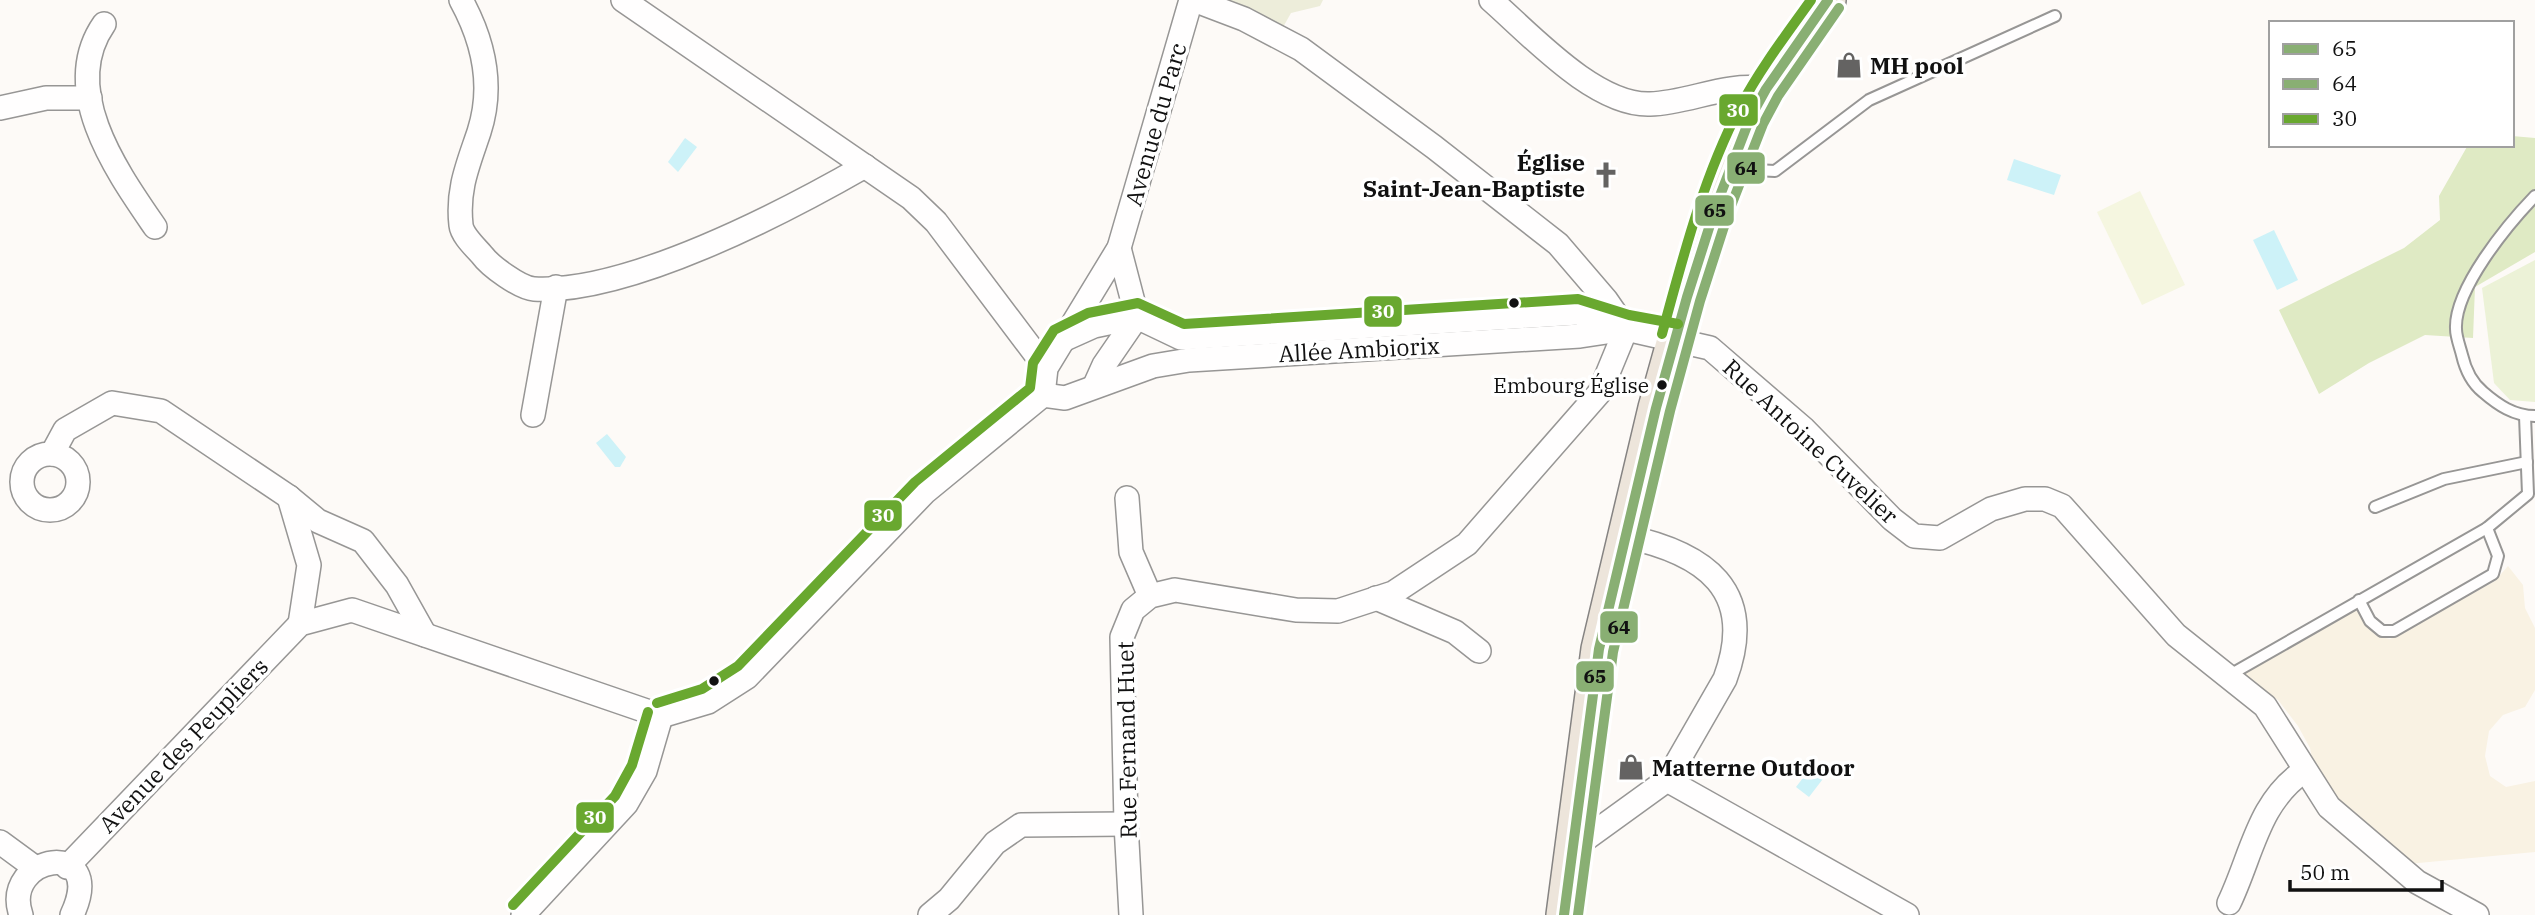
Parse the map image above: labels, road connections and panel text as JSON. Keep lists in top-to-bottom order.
{
  "streets": {
    "street": [
      "Avenue du Parc",
      "Allée Ambiorix",
      "Rue Antoine Cuvelier",
      "Rue Fernand Huet",
      "Avenue des Peupliers"
    ]
  },
  "crossings": [
    ["Allée Ambiorix", "Rue Antoine Cuvelier"]
  ],
  "places": {
    "shop": ["MH pool", "Matterne Outdoor"],
    "church": ["Église Saint-Jean-Baptiste"],
    "other": ["Embourg Église"]
  },
  "lines": ["transit line 65", "transit line 30", "transit line 64"],
  "legend": ["65", "64", "30"],
  "scale_bar": "50 m"
}
